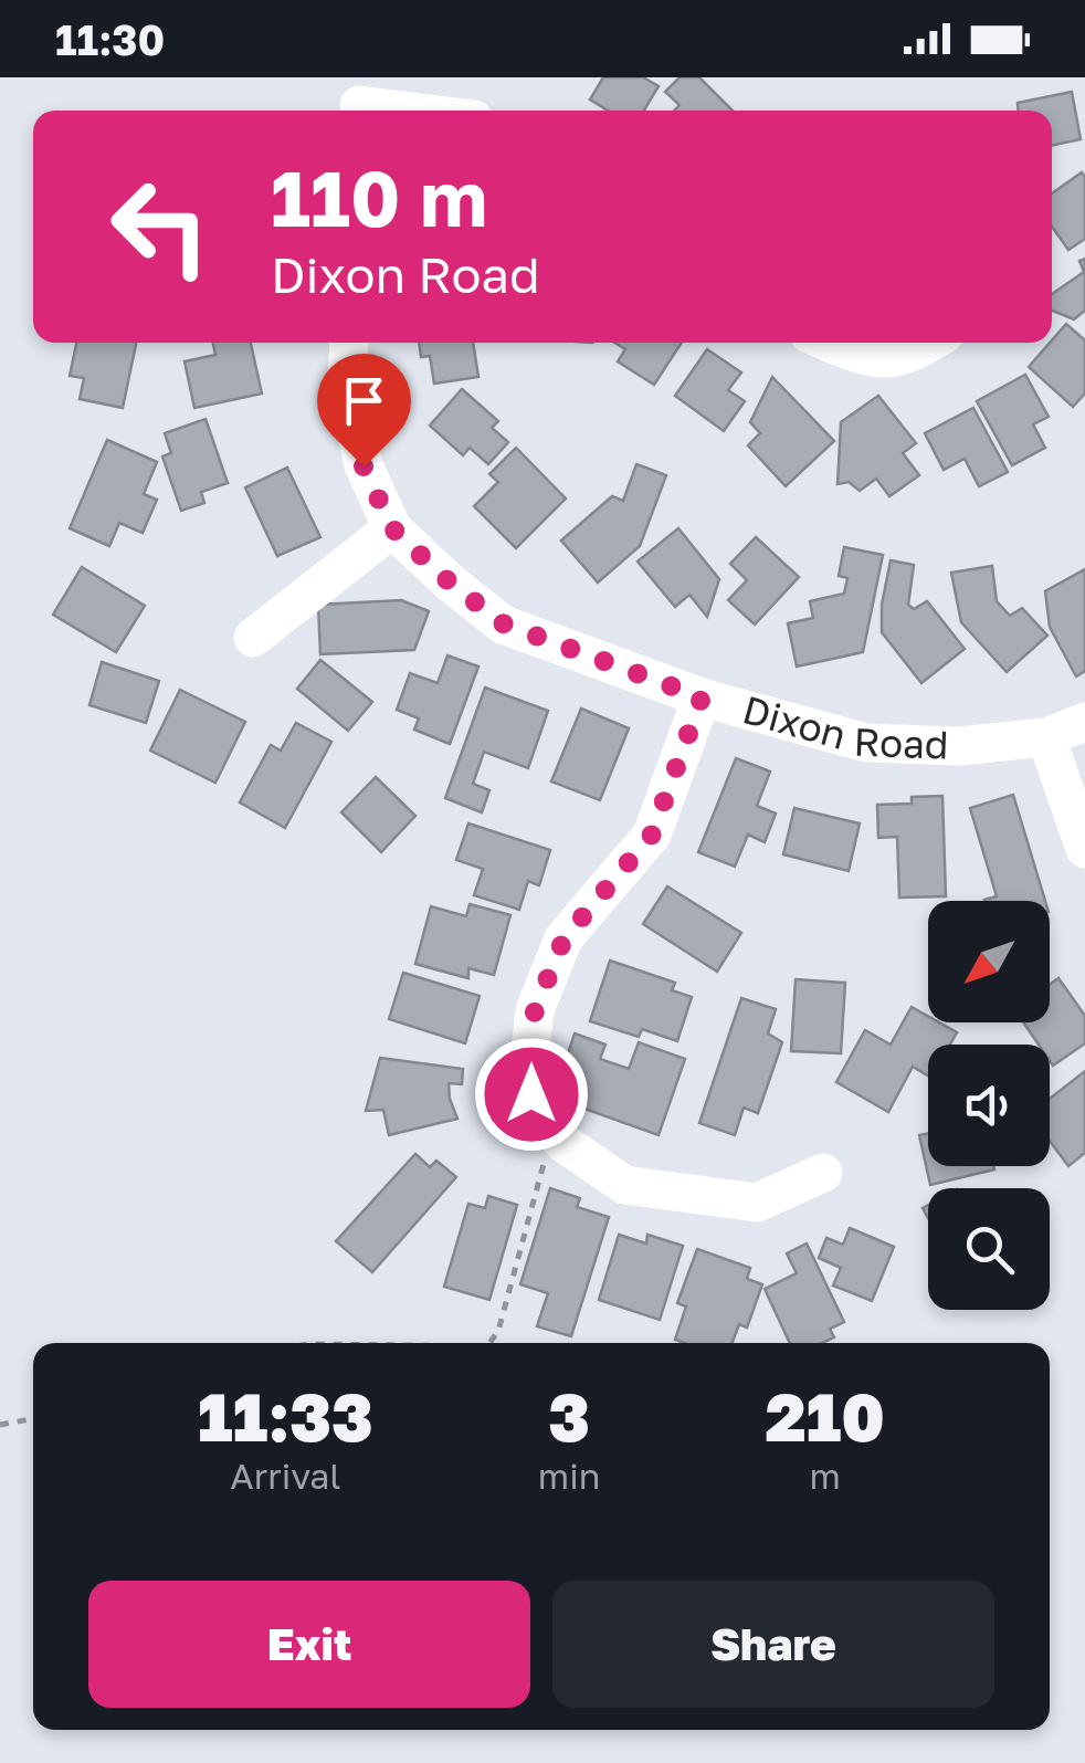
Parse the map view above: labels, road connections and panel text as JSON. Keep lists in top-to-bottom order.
{
  "streets": {
    "street": ["Dixon Road"]
  },
  "north": "bottom left",
  "page": {
    "status": "11:30",
    "turn": ["110 m", "Dixon Road"],
    "eta": [
      "11:33",
      "Arrival",
      "3",
      "min",
      "210",
      "m"
    ],
    "buttons": ["Exit", "Share"]
  }
}
